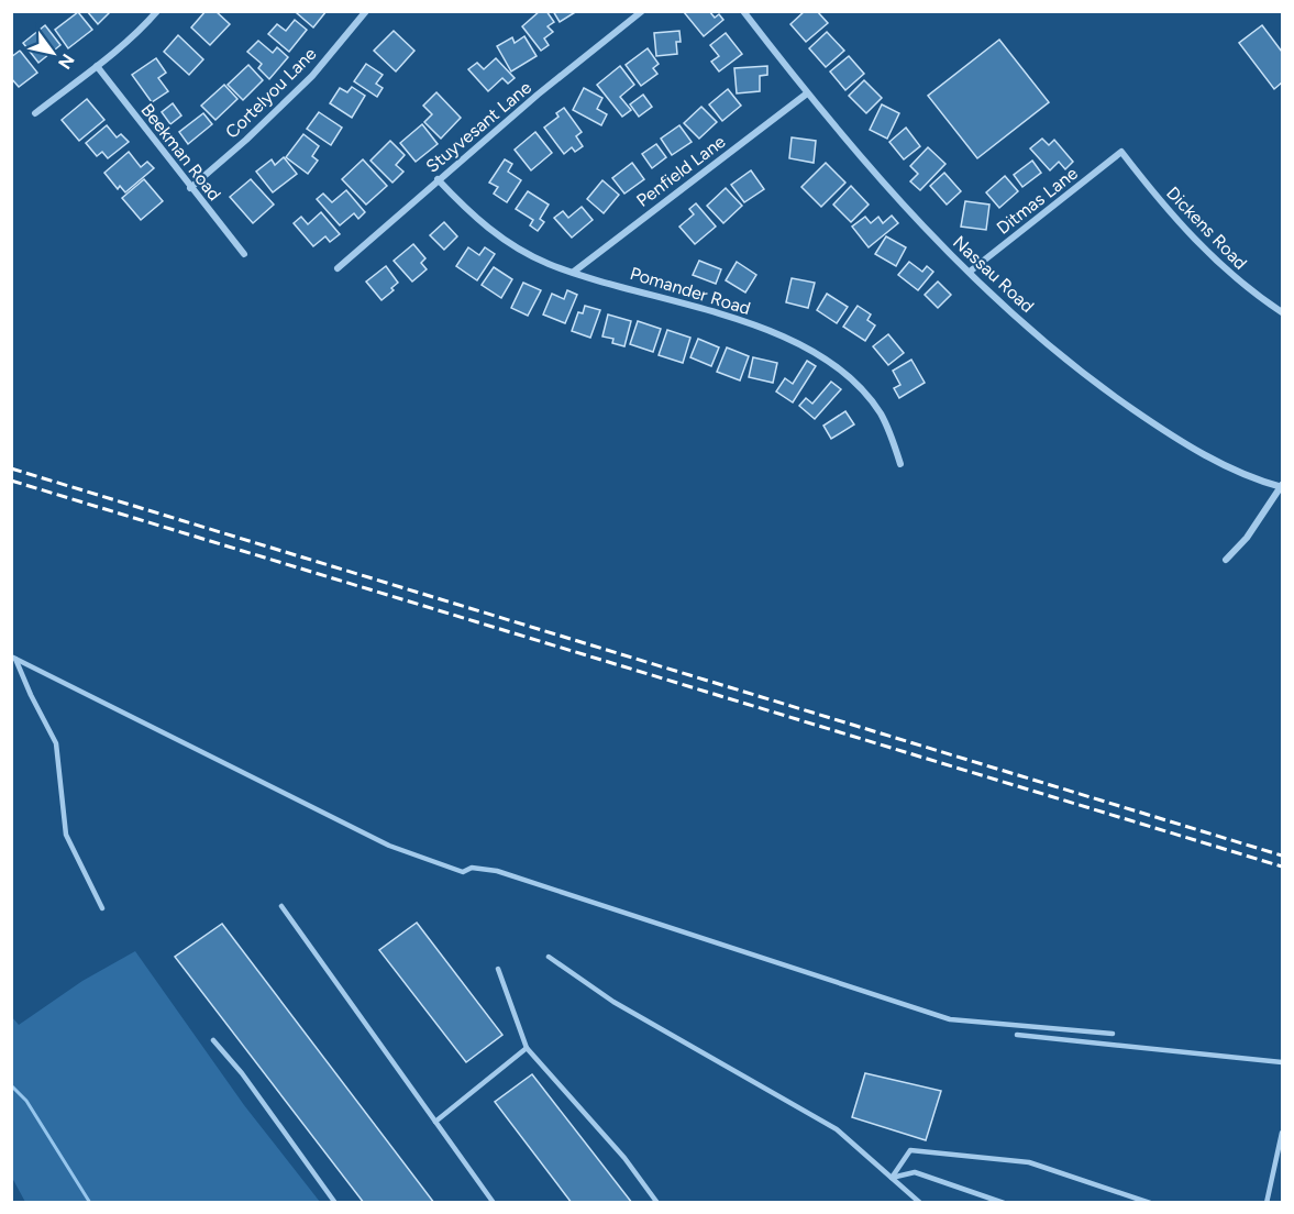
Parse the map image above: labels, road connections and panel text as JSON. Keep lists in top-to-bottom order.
{
  "streets": {
    "street": [
      "Cortelyou Lane",
      "Stuyvesant Lane",
      "Beekman Road",
      "Penfield Lane",
      "Ditmas Lane",
      "Dickens Road",
      "Nassau Road",
      "Pomander Road"
    ]
  },
  "crossings": [
    ["Cortelyou Lane", "Beekman Road"],
    ["Stuyvesant Lane", "Pomander Road"],
    ["Penfield Lane", "Nassau Road"],
    ["Penfield Lane", "Pomander Road"],
    ["Ditmas Lane", "Dickens Road"],
    ["Ditmas Lane", "Nassau Road"]
  ],
  "north": "bottom right"
}
